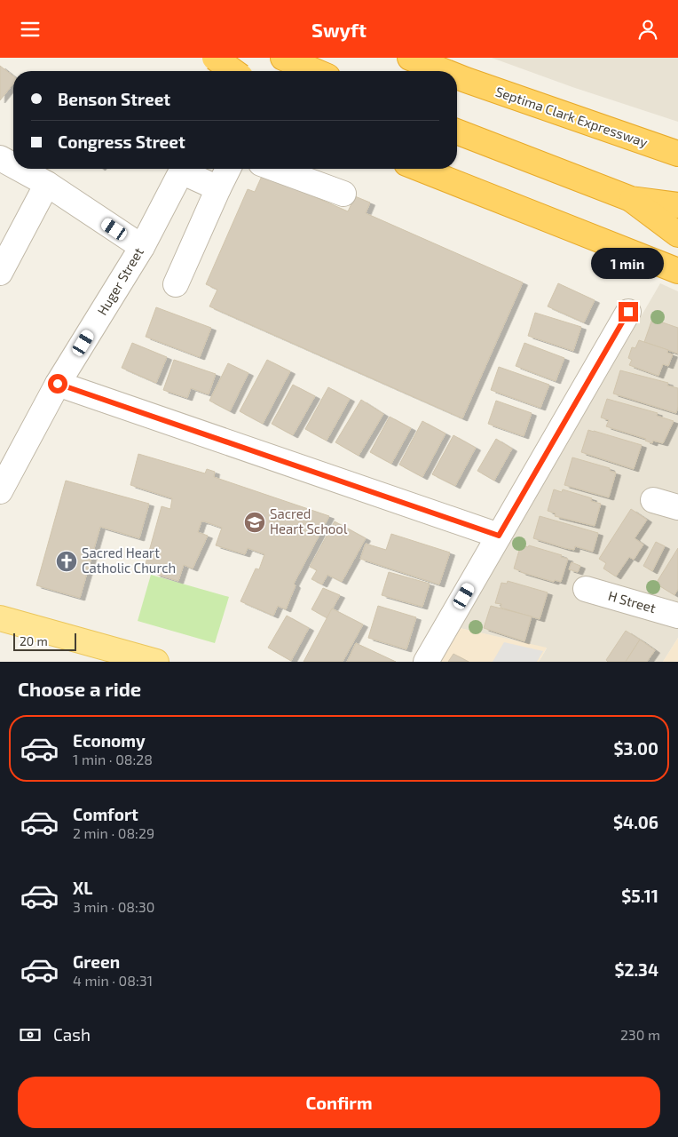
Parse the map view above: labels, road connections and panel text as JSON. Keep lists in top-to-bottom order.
{
  "streets": {
    "highway": ["Septima Clark Expressway"],
    "street": ["Huger Street", "H Street"]
  },
  "places": {
    "school or university": ["Sacred Heart School"],
    "church": ["Sacred Heart Catholic Church"]
  },
  "scale_bar": "20 m",
  "page": {
    "header": "Swyft",
    "banner": ["Benson Street", "Congress Street"],
    "bubble": "1 min",
    "scale": "20 m",
    "heading": "Choose a ride",
    "list": [
      {
        "name": "Economy",
        "note": "1 min · 08:28",
        "value": "$3.00"
      },
      {
        "name": "Comfort",
        "note": "2 min · 08:29",
        "value": "$4.06"
      },
      {
        "name": "XL",
        "note": "3 min · 08:30",
        "value": "$5.11"
      },
      {
        "name": "Green",
        "note": "4 min · 08:31",
        "value": "$2.34"
      }
    ],
    "pay": ["Cash", "230 m"],
    "buttons": "Confirm"
  }
}
